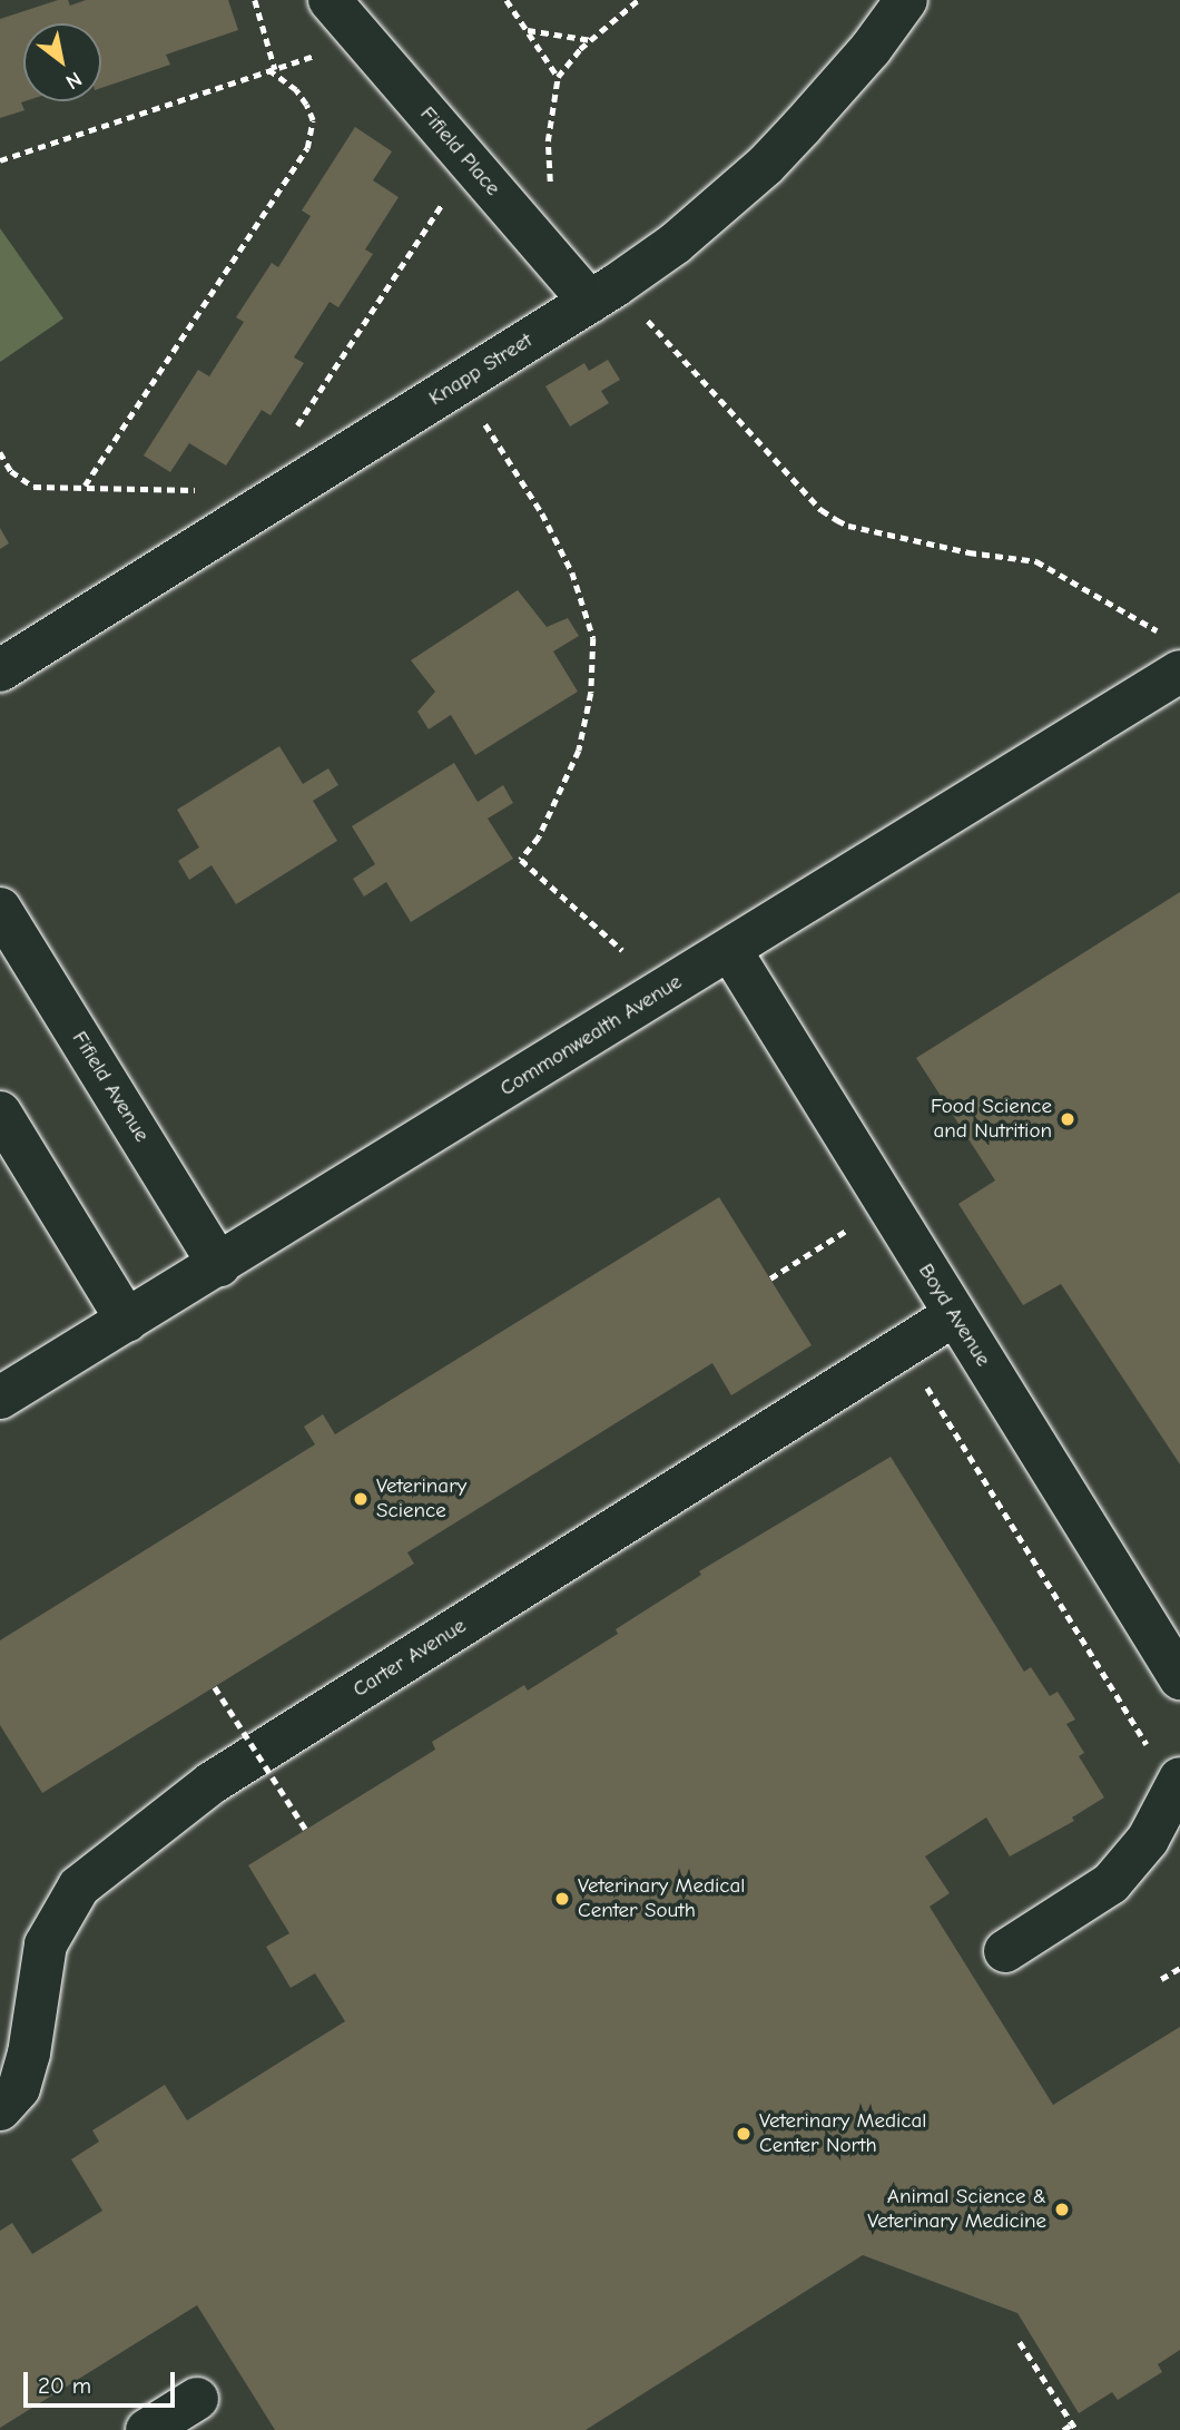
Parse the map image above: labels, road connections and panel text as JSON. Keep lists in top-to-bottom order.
{
  "streets": {
    "street": [
      "Fifield Place",
      "Knapp Street",
      "Commonwealth Avenue",
      "Fifield Avenue",
      "Boyd Avenue",
      "Carter Avenue"
    ]
  },
  "crossings": [
    ["Fifield Place", "Knapp Street"],
    ["Commonwealth Avenue", "Fifield Avenue"],
    ["Commonwealth Avenue", "Boyd Avenue"],
    ["Boyd Avenue", "Carter Avenue"]
  ],
  "places": [
    "Food Science and Nutrition",
    "Veterinary Science",
    "Veterinary Medical Center South",
    "Veterinary Medical Center North",
    "Animal Science & Veterinary Medicine"
  ],
  "scale_bar": "20 m",
  "north": "bottom right"
}
